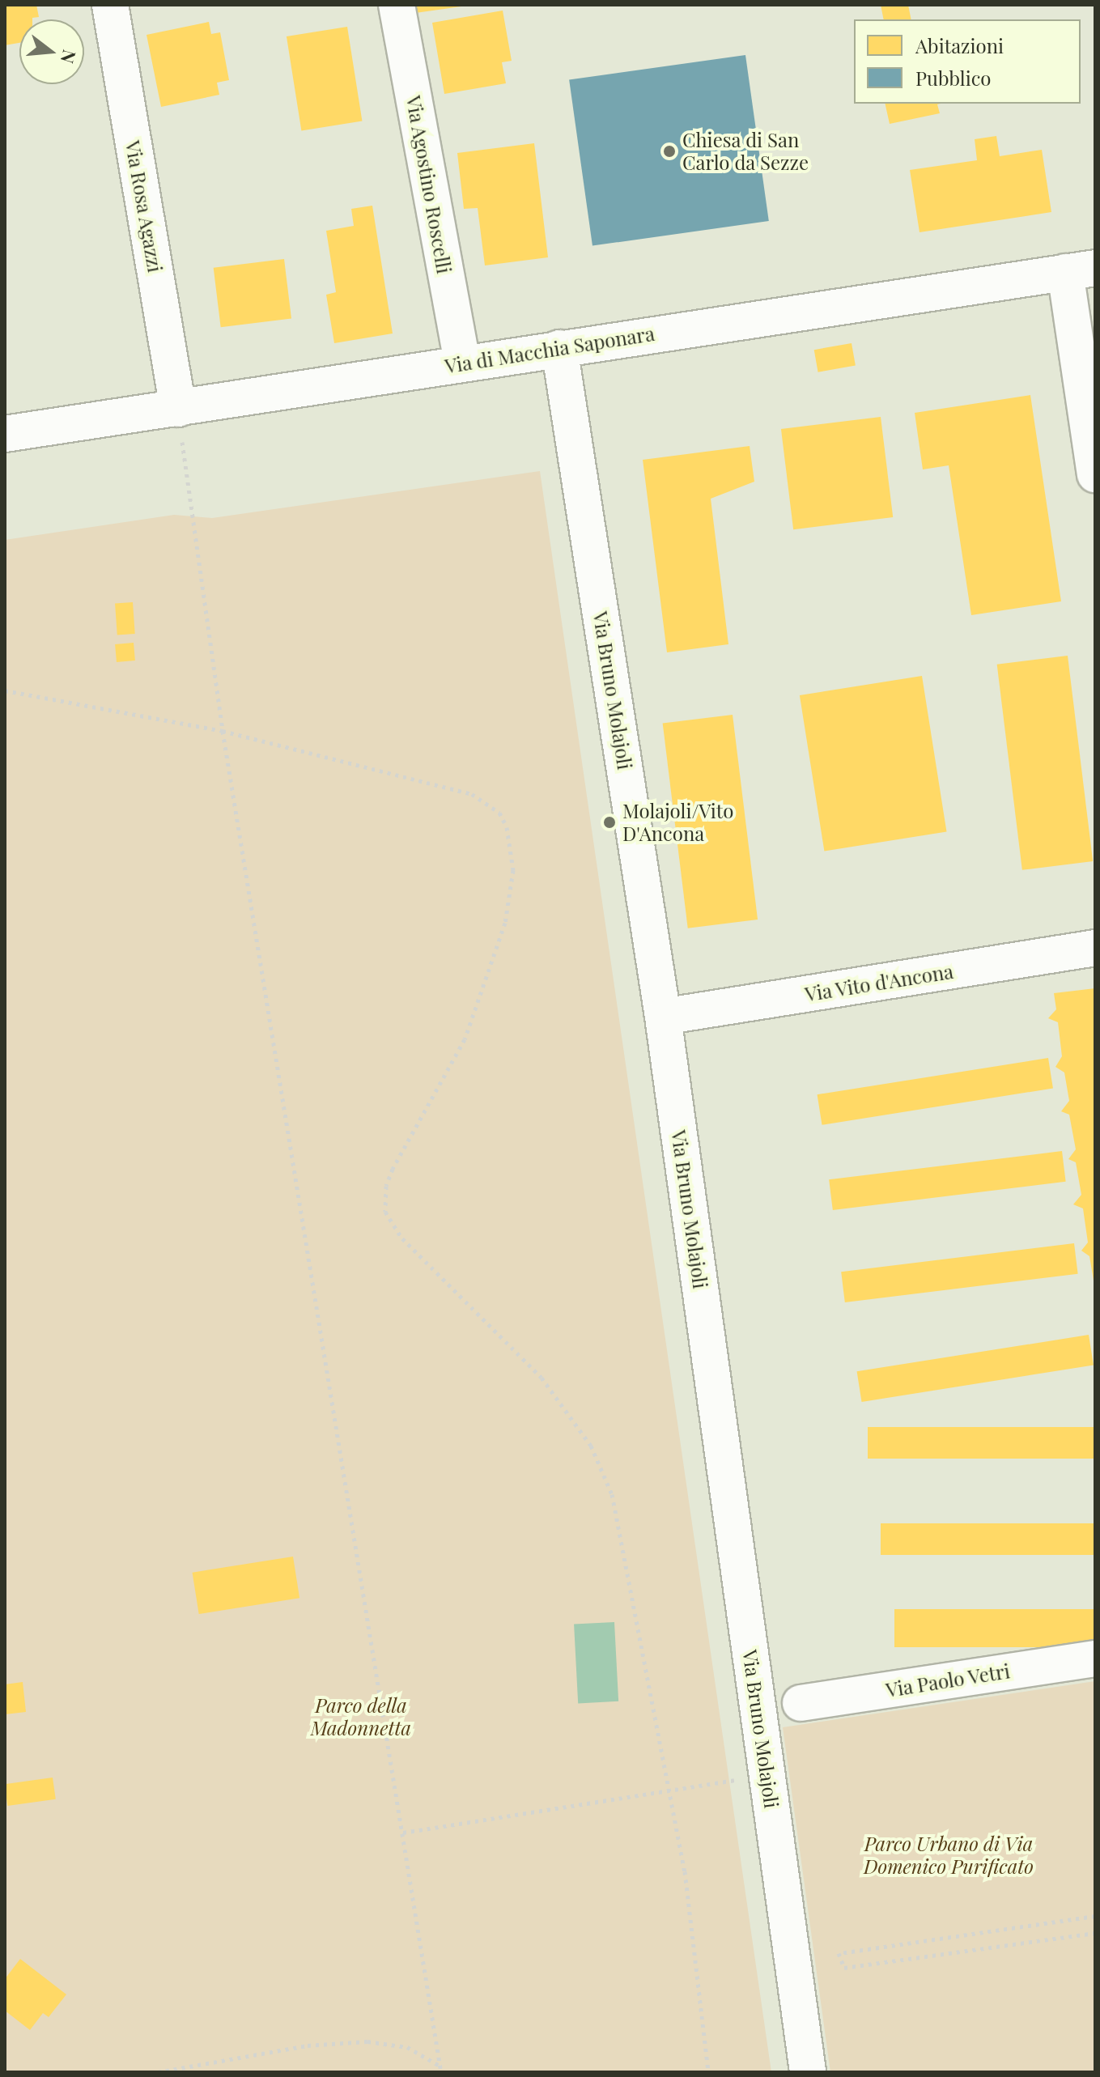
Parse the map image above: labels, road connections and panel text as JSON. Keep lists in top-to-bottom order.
{
  "streets": {
    "street": [
      "Via Agostino Roscelli",
      "Via Rosa Agazzi",
      "Via di Macchia Saponara",
      "Via Bruno Molajoli",
      "Via Vito d'Ancona",
      "Via Paolo Vetri"
    ]
  },
  "crossings": [
    ["Via Agostino Roscelli", "Via di Macchia Saponara"],
    ["Via Rosa Agazzi", "Via di Macchia Saponara"],
    ["Via di Macchia Saponara", "Via Bruno Molajoli"],
    ["Via Bruno Molajoli", "Via Vito d'Ancona"]
  ],
  "parks": ["Parco della Madonnetta", "Parco Urbano di Via Domenico Purificato"],
  "places": ["Chiesa di San Carlo da Sezze", "Molajoli/Vito D'Ancona"],
  "legend": ["Abitazioni", "Pubblico"],
  "north": "right"
}
